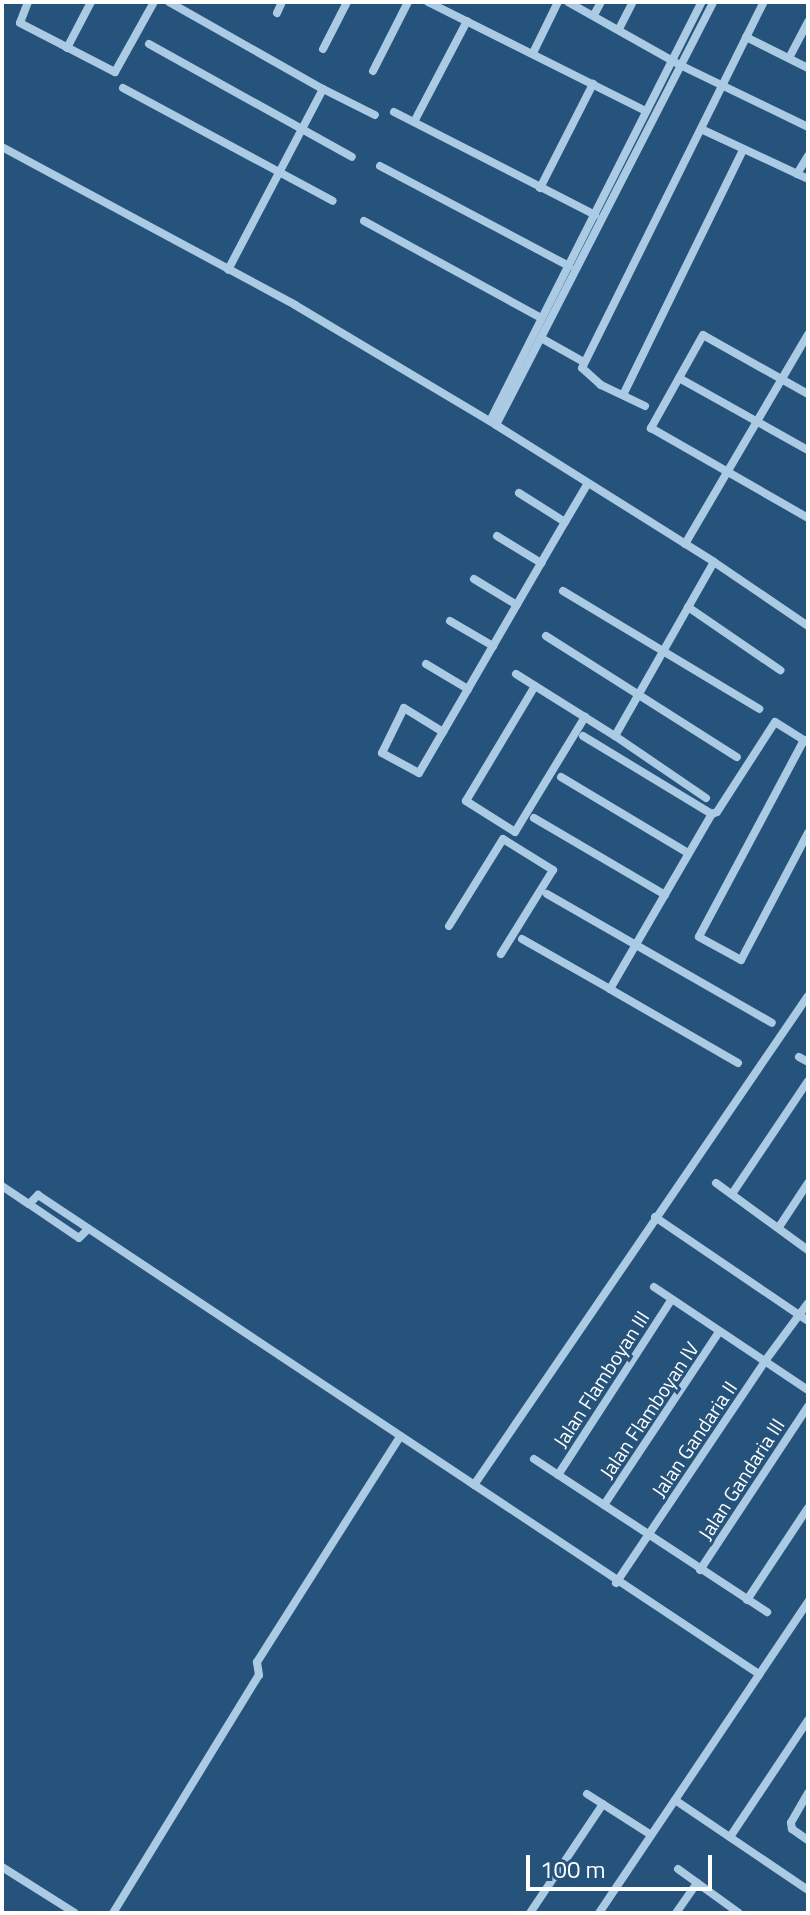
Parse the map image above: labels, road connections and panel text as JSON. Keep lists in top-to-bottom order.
{
  "streets": {
    "street": [
      "Jalan Flamboyan III",
      "Jalan Flamboyan IV",
      "Jalan Gandaria II",
      "Jalan Gandaria III"
    ]
  },
  "scale_bar": "100 m"
}
